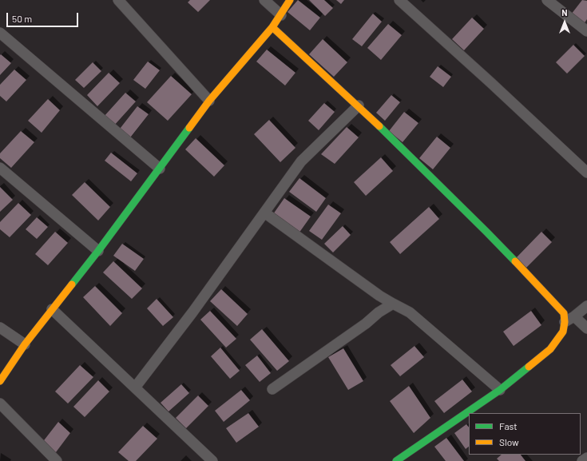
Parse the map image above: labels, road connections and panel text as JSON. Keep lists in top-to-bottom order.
{
  "legend": ["Fast", "Slow"],
  "scale_bar": "50 m",
  "north": "top"
}
